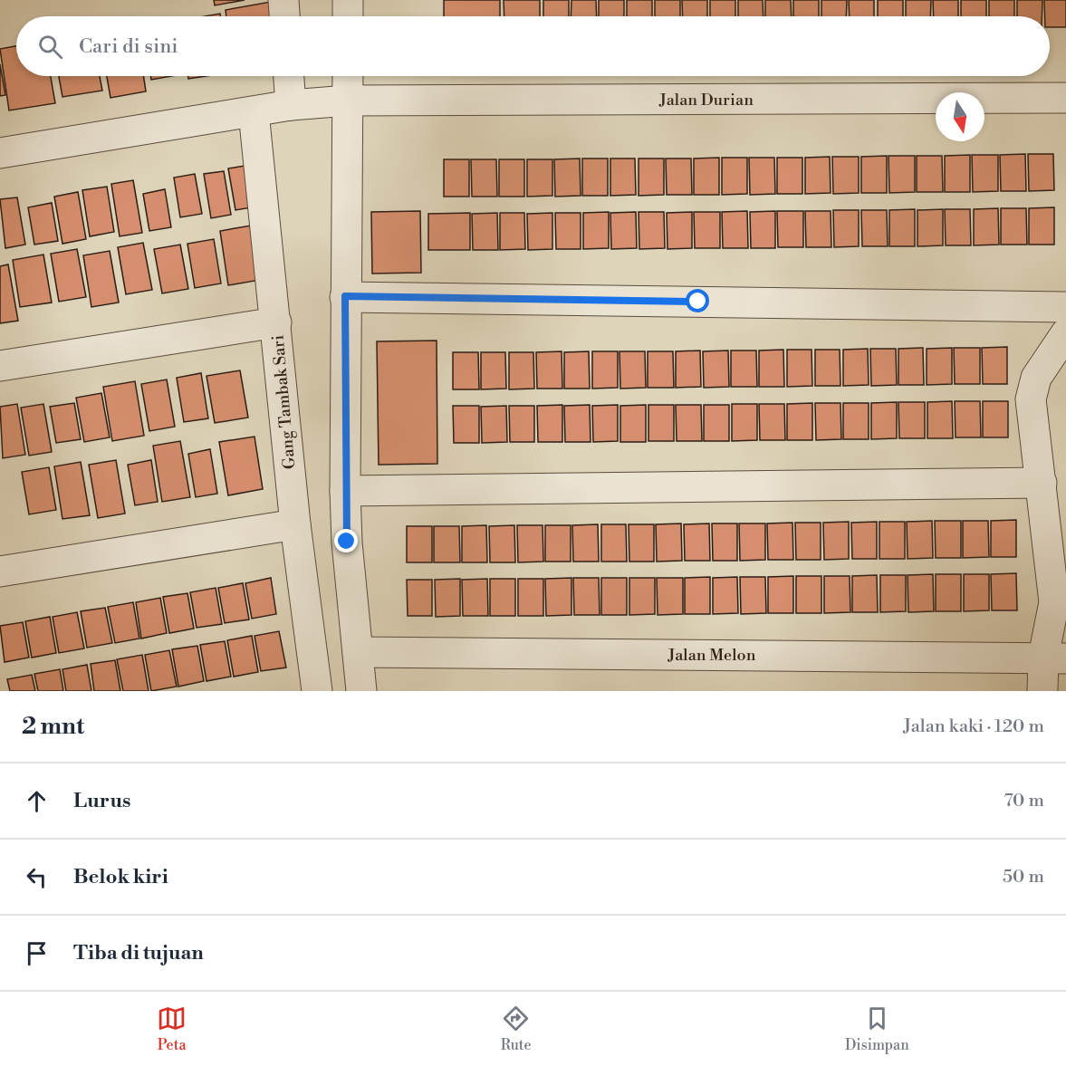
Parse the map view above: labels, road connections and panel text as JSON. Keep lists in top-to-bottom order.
{
  "streets": {
    "street": ["Jalan Durian", "Gang Tambak Sari", "Jalan Melon"]
  },
  "crossings": [
    ["Jalan Durian", "Gang Tambak Sari"]
  ],
  "north": "bottom",
  "page": {
    "search": "Cari di sini",
    "heading": ["2 mnt", "Jalan kaki · 120 m"],
    "list": [
      ["Lurus", "70 m"],
      ["Belok kiri", "50 m"],
      "Tiba di tujuan"
    ],
    "nav": ["Peta", "Rute", "Disimpan"]
  }
}
